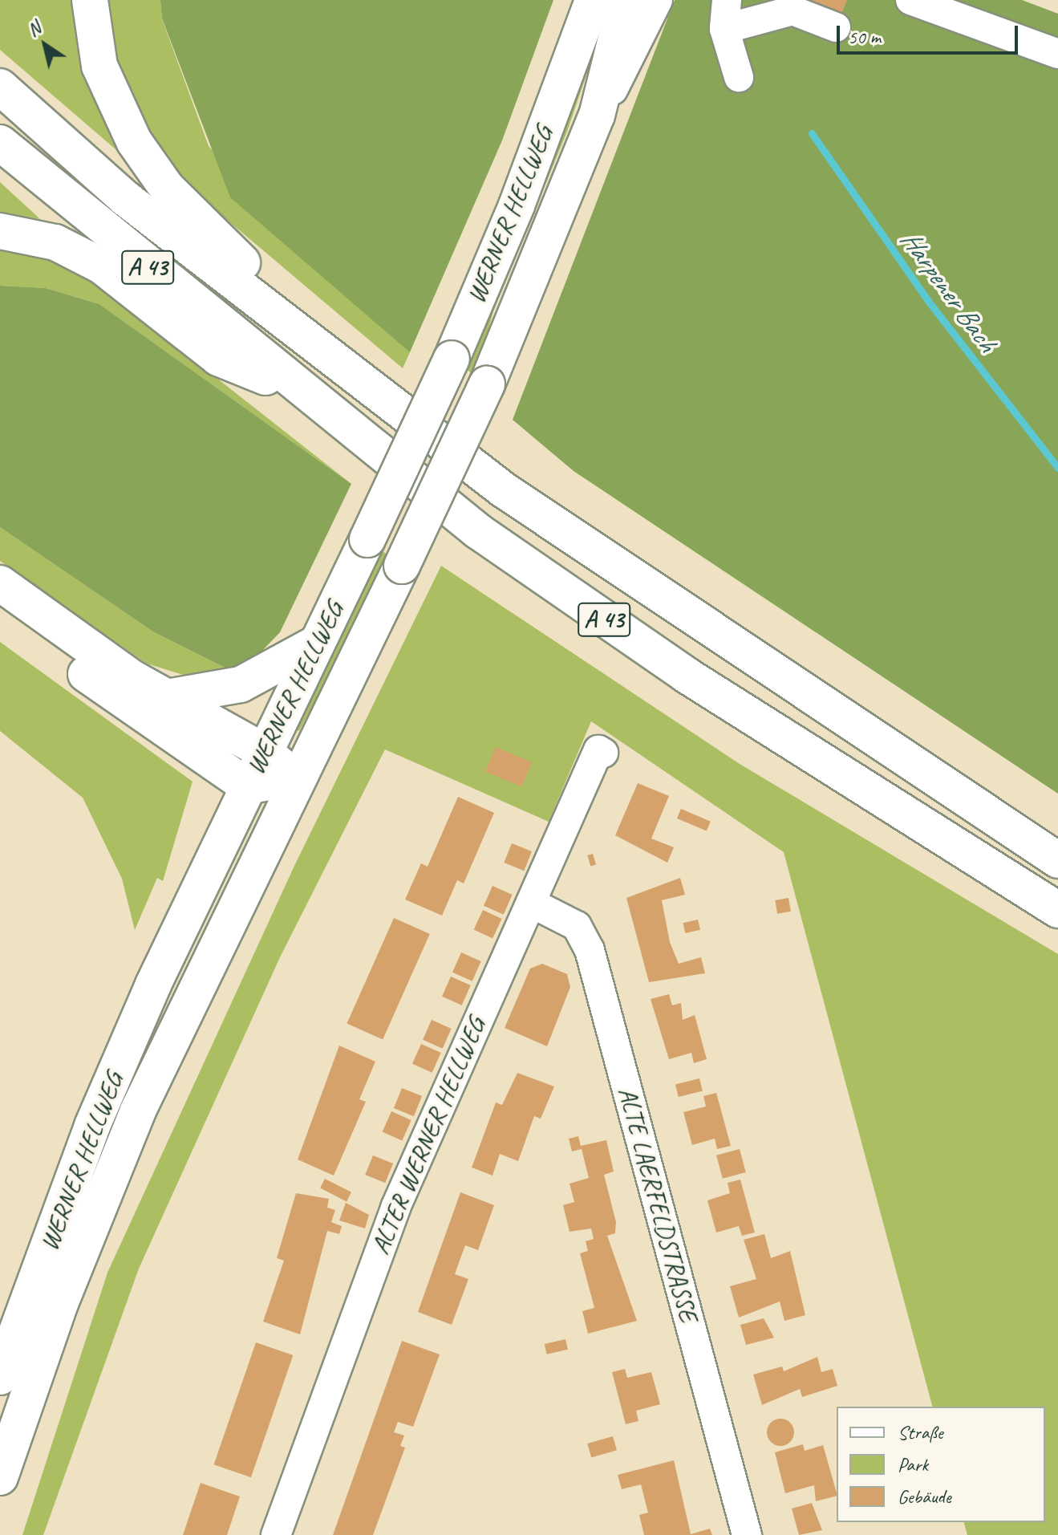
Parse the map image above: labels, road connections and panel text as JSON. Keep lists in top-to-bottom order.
{
  "streets": {
    "main road": ["WERNER HELLWEG", "A 43"],
    "street": ["ALTER WERNER HELLWEG", "ALTE LAERFELDSTRASSE"]
  },
  "crossings": [
    ["ALTER WERNER HELLWEG", "ALTE LAERFELDSTRASSE"]
  ],
  "water": ["Harpener Bach"],
  "legend": ["Straße", "Park", "Gebäude"],
  "scale_bar": "50 m",
  "north": "top left"
}
